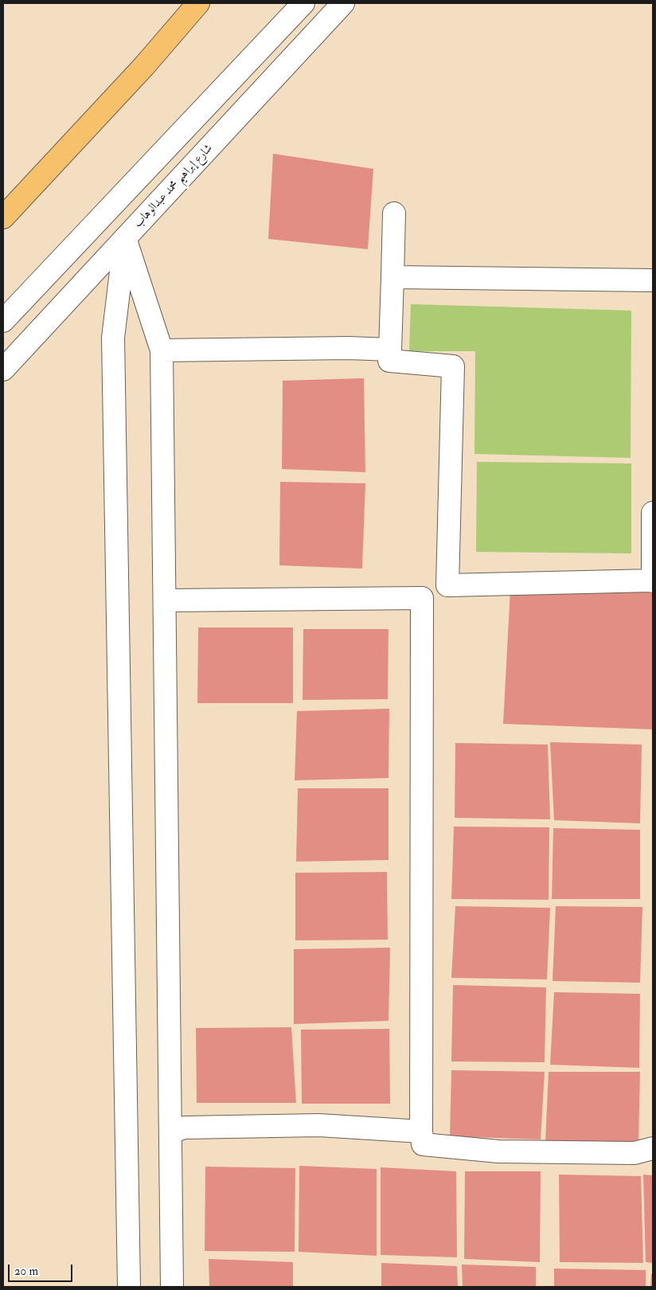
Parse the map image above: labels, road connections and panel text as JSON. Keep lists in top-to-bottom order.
{
  "streets": {
    "street": ["شارع إبراهيم محمد عبدالوهاب"]
  },
  "scale_bar": "20 m"
}
